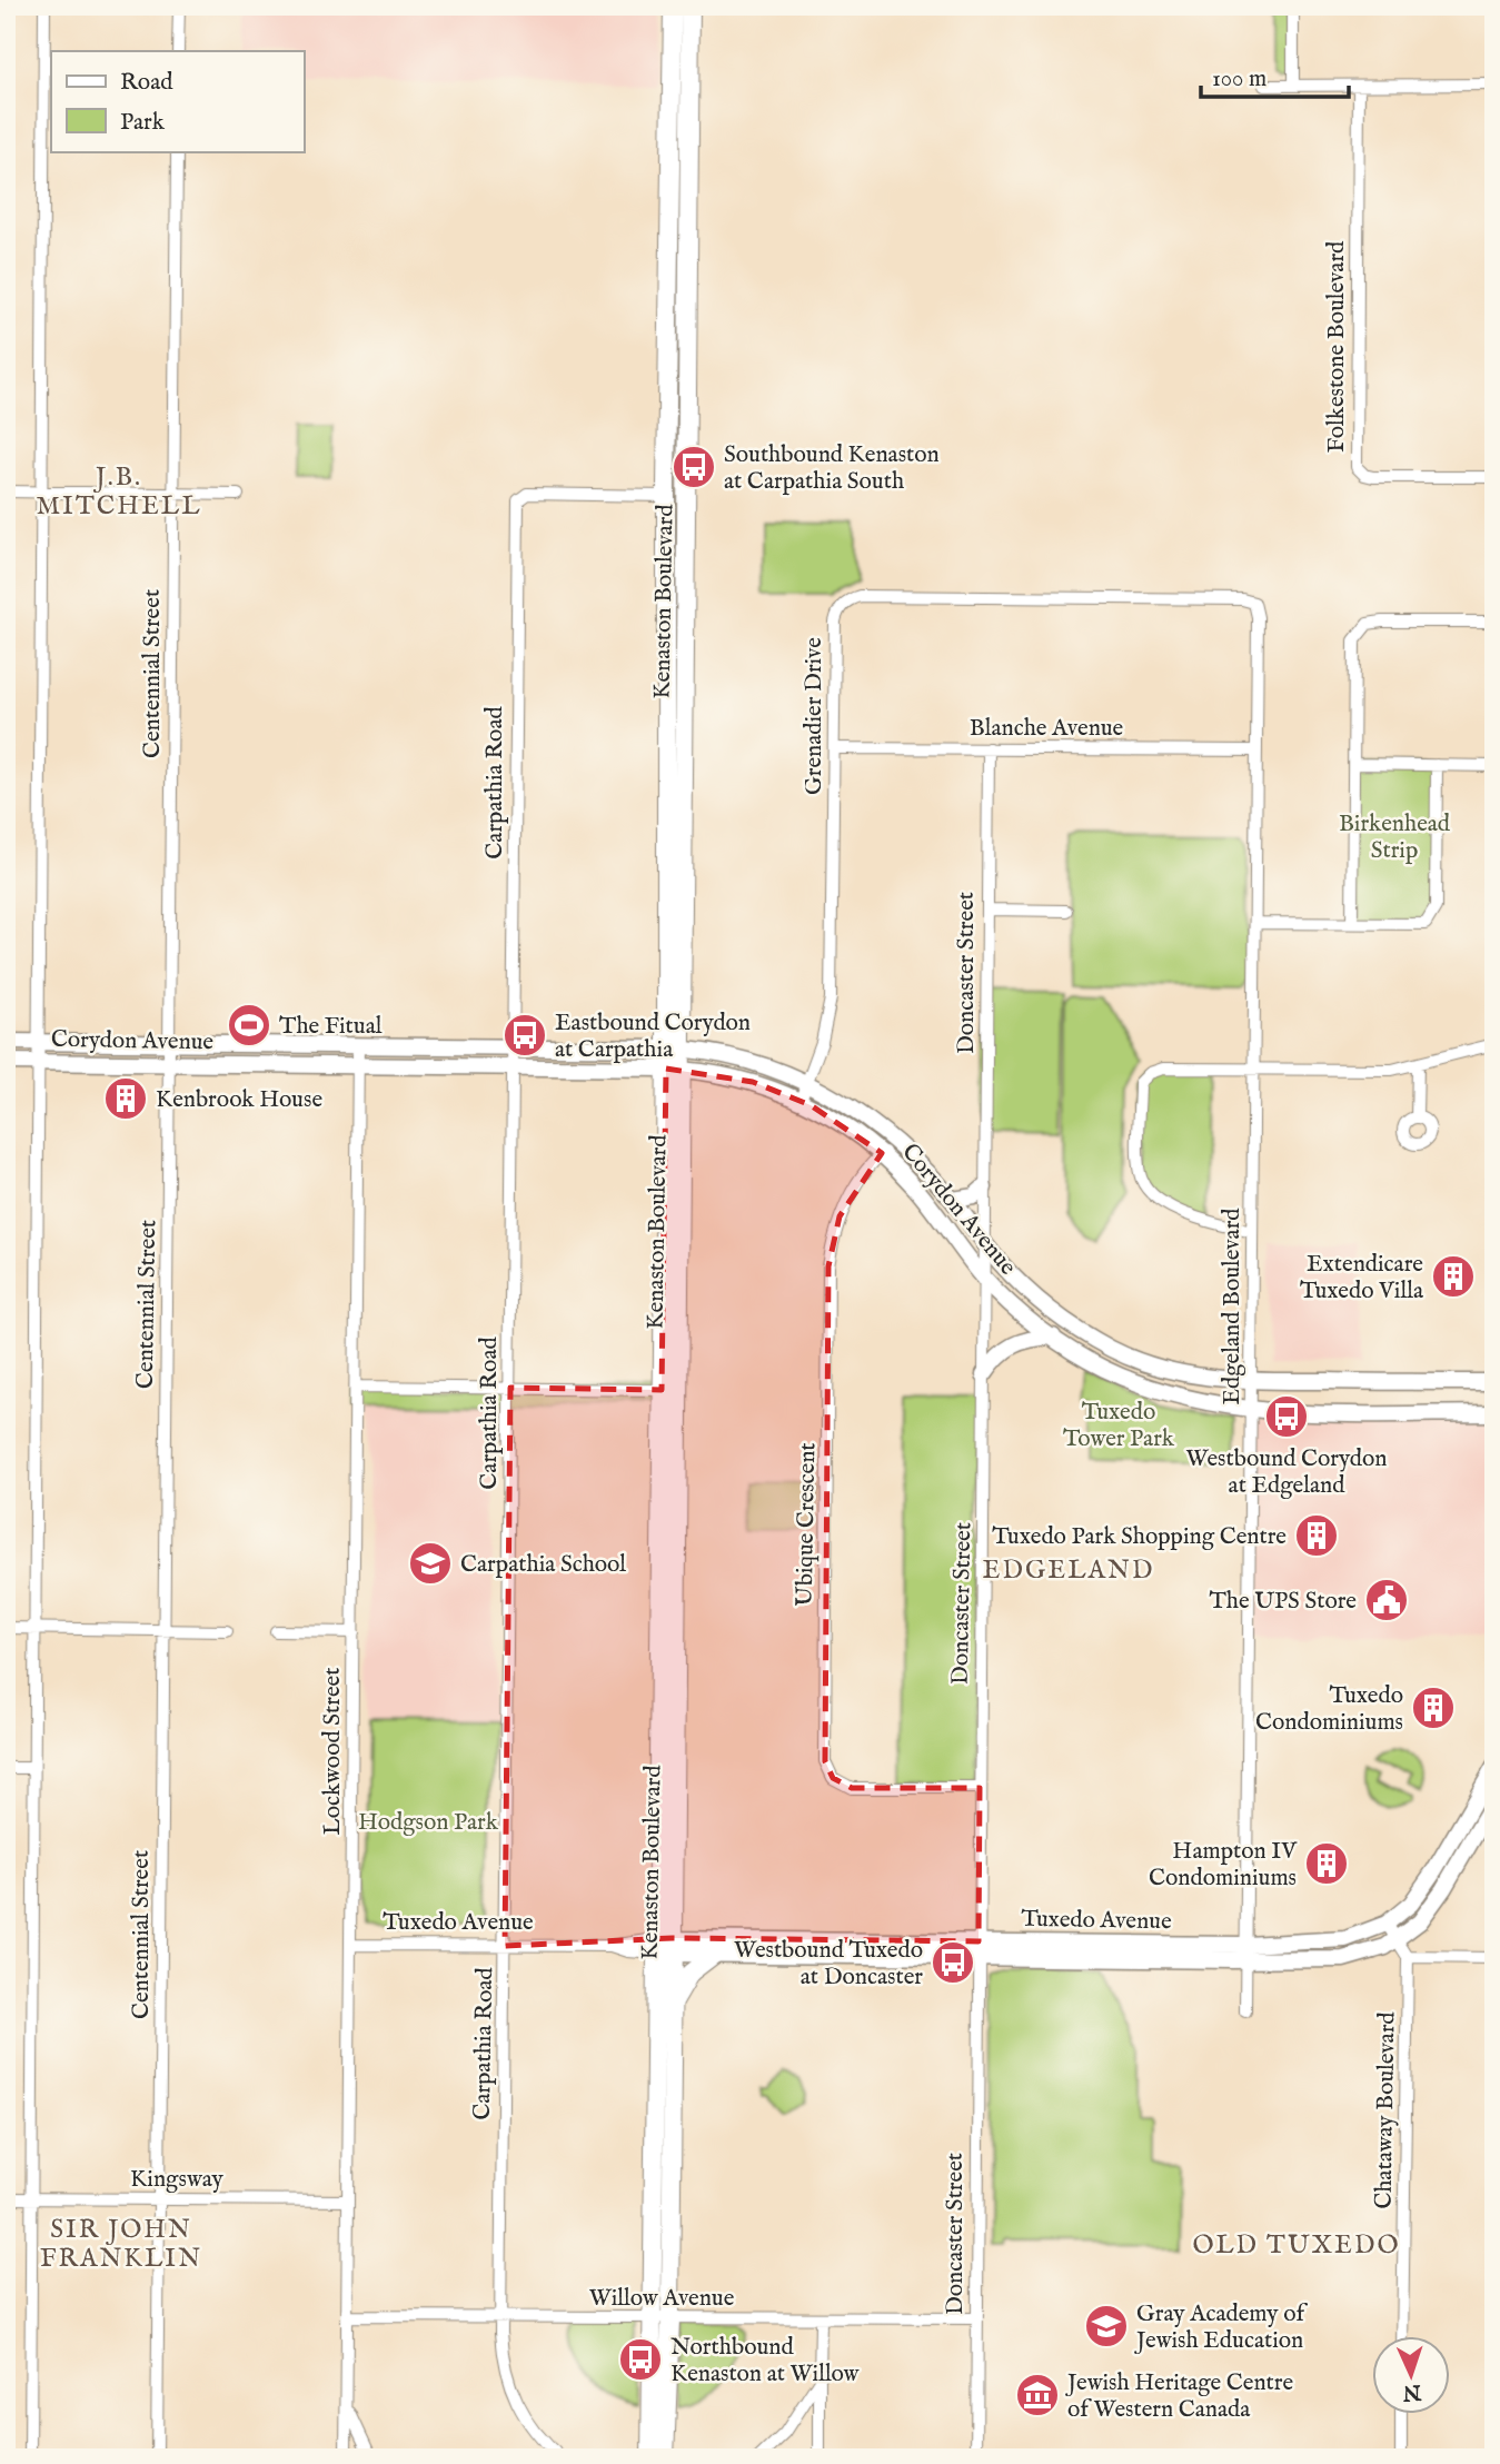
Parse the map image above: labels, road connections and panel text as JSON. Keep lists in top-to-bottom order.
{
  "streets": {
    "main road": ["Kenaston Boulevard", "Corydon Avenue", "Tuxedo Avenue"],
    "street": [
      "Folkestone Boulevard",
      "Centennial Street",
      "Grenadier Drive",
      "Blanche Avenue",
      "Carpathia Road",
      "Doncaster Street",
      "Edgeland Boulevard",
      "Ubique Crescent",
      "Lockwood Street",
      "Chataway Boulevard",
      "Kingsway",
      "Willow Avenue"
    ]
  },
  "crossings": [
    ["Kenaston Boulevard", "Carpathia Road"],
    ["Kenaston Boulevard", "Corydon Avenue"],
    ["Kenaston Boulevard", "Tuxedo Avenue"],
    ["Kenaston Boulevard", "Willow Avenue"],
    ["Centennial Street", "Corydon Avenue"],
    ["Centennial Street", "Kingsway"],
    ["Grenadier Drive", "Blanche Avenue"],
    ["Grenadier Drive", "Corydon Avenue"],
    ["Grenadier Drive", "Edgeland Boulevard"],
    ["Blanche Avenue", "Doncaster Street"],
    ["Blanche Avenue", "Edgeland Boulevard"],
    ["Carpathia Road", "Corydon Avenue"],
    ["Carpathia Road", "Tuxedo Avenue"],
    ["Carpathia Road", "Willow Avenue"],
    ["Doncaster Street", "Corydon Avenue"],
    ["Doncaster Street", "Ubique Crescent"],
    ["Doncaster Street", "Tuxedo Avenue"],
    ["Doncaster Street", "Willow Avenue"],
    ["Corydon Avenue", "Edgeland Boulevard"],
    ["Corydon Avenue", "Ubique Crescent"],
    ["Corydon Avenue", "Lockwood Street"],
    ["Edgeland Boulevard", "Tuxedo Avenue"],
    ["Lockwood Street", "Tuxedo Avenue"],
    ["Lockwood Street", "Kingsway"],
    ["Lockwood Street", "Willow Avenue"]
  ],
  "districts": [
    "J.B. MITCHELL",
    "EDGELAND",
    "SIR JOHN FRANKLIN",
    "OLD TUXEDO"
  ],
  "parks": ["Birkenhead Strip", "Tuxedo Tower Park", "Hodgson Park"],
  "places": {
    "bus stop": [
      "Southbound Kenaston at Carpathia South",
      "Eastbound Corydon at Carpathia",
      "Westbound Corydon at Edgeland",
      "Westbound Tuxedo at Doncaster",
      "Northbound Kenaston at Willow"
    ],
    "sports": ["The Fitual"],
    "building": [
      "Kenbrook House",
      "Extendicare Tuxedo Villa",
      "Tuxedo Park Shopping Centre",
      "Tuxedo Condominiums",
      "Hampton IV Condominiums"
    ],
    "school or university": ["Carpathia School", "Gray Academy of Jewish Education"],
    "public building": ["The UPS Store"],
    "museum": ["Jewish Heritage Centre of Western Canada"]
  },
  "legend": ["Road", "Park"],
  "scale_bar": "100 m",
  "north": "bottom"
}
